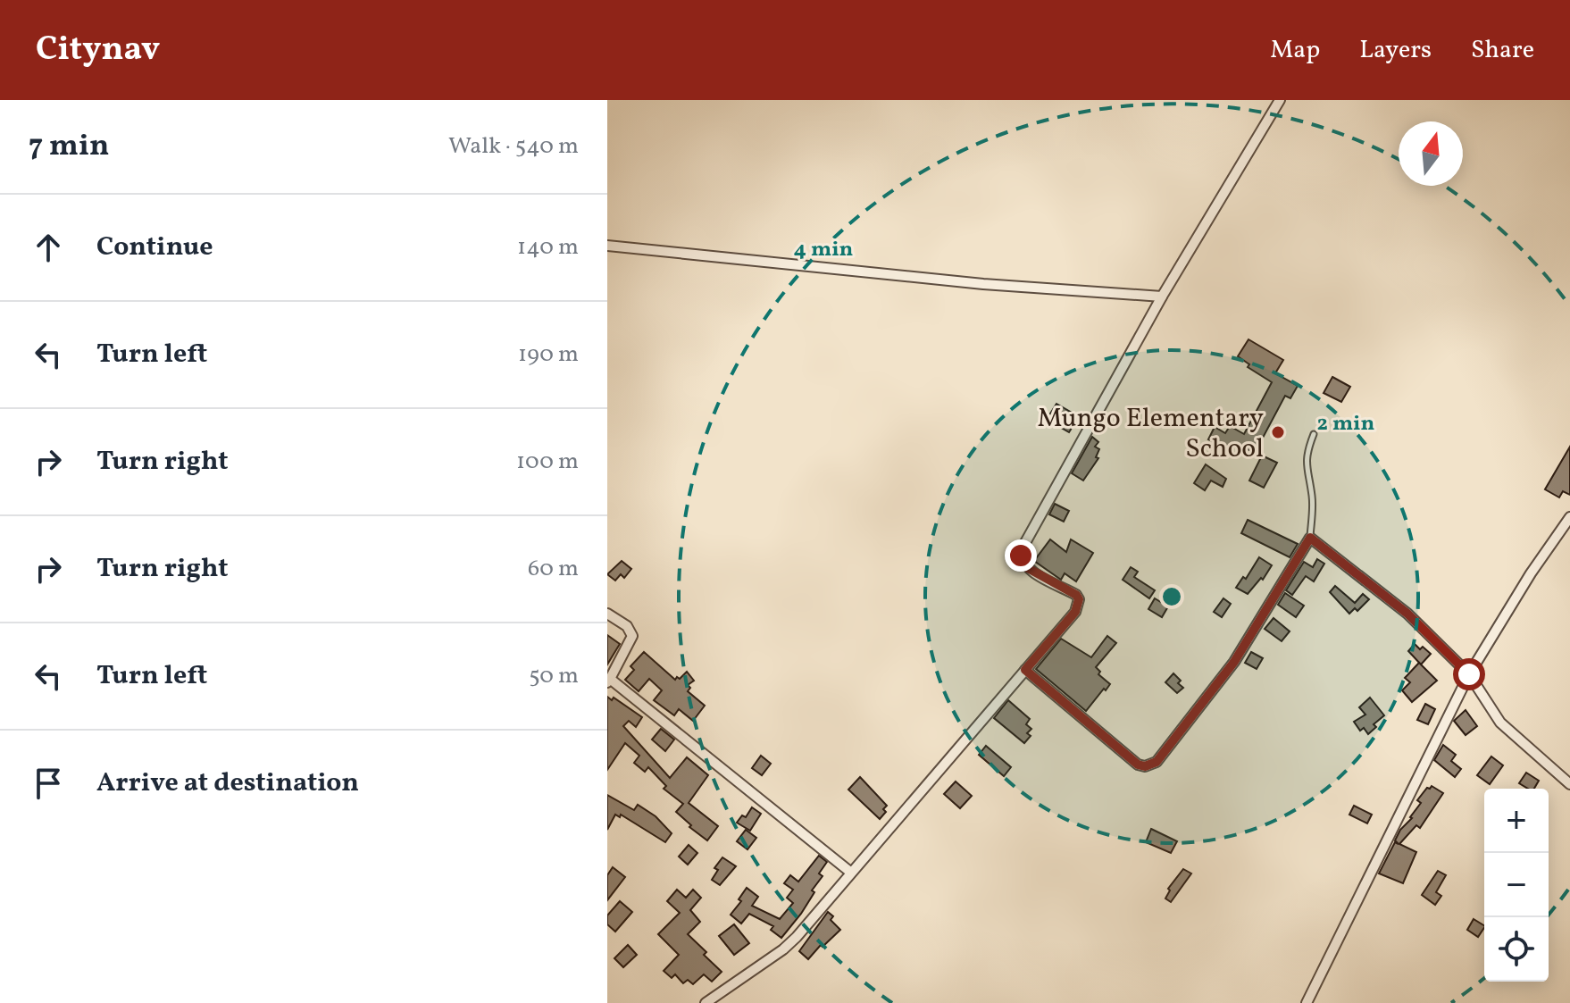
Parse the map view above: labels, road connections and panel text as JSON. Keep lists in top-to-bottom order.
{
  "places": ["Mungo Elementary School"],
  "north": "top",
  "page": {
    "header": "Citynav",
    "nav": ["Map", "Layers", "Share"],
    "heading": ["7 min", "Walk · 540 m"],
    "list": [
      ["Continue", "140 m"],
      ["Turn left", "190 m"],
      ["Turn right", "100 m"],
      ["Turn right", "60 m"],
      ["Turn left", "50 m"],
      "Arrive at destination"
    ],
    "map_buttons": ["+", "−"]
  },
  "rings": ["4 min", "2 min"]
}
